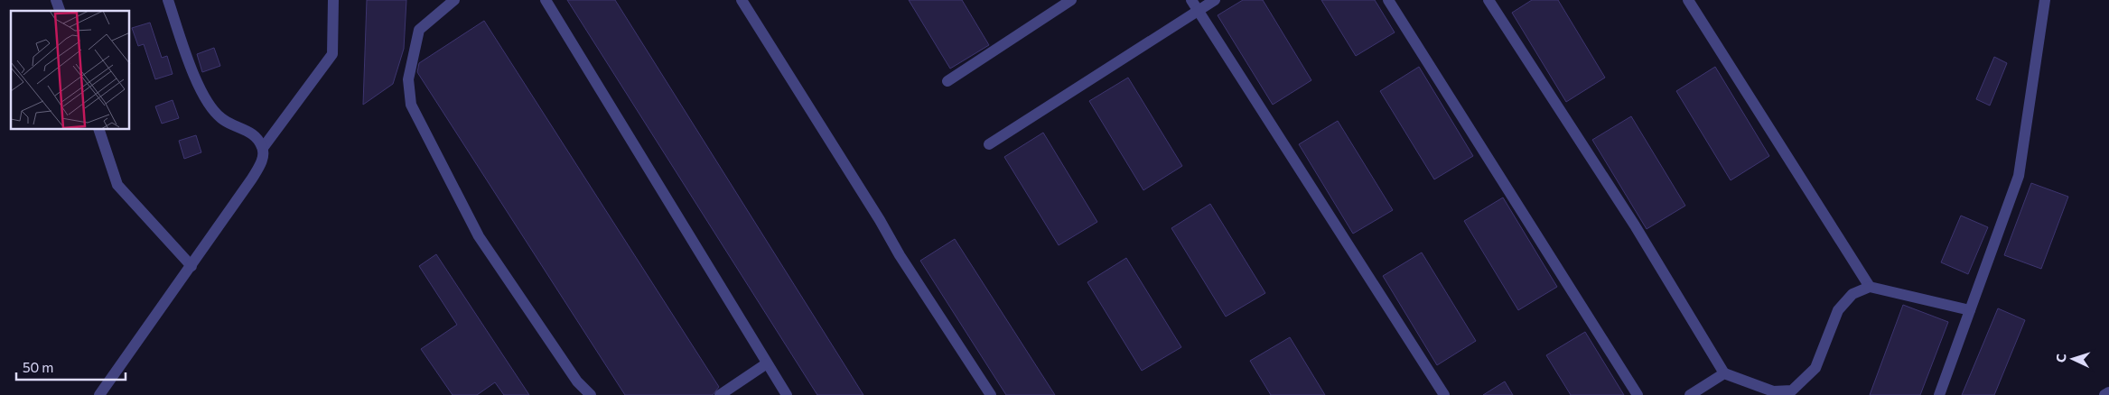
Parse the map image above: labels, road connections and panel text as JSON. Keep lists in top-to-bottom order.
{
  "scale_bar": "50 m",
  "north": "left"
}
